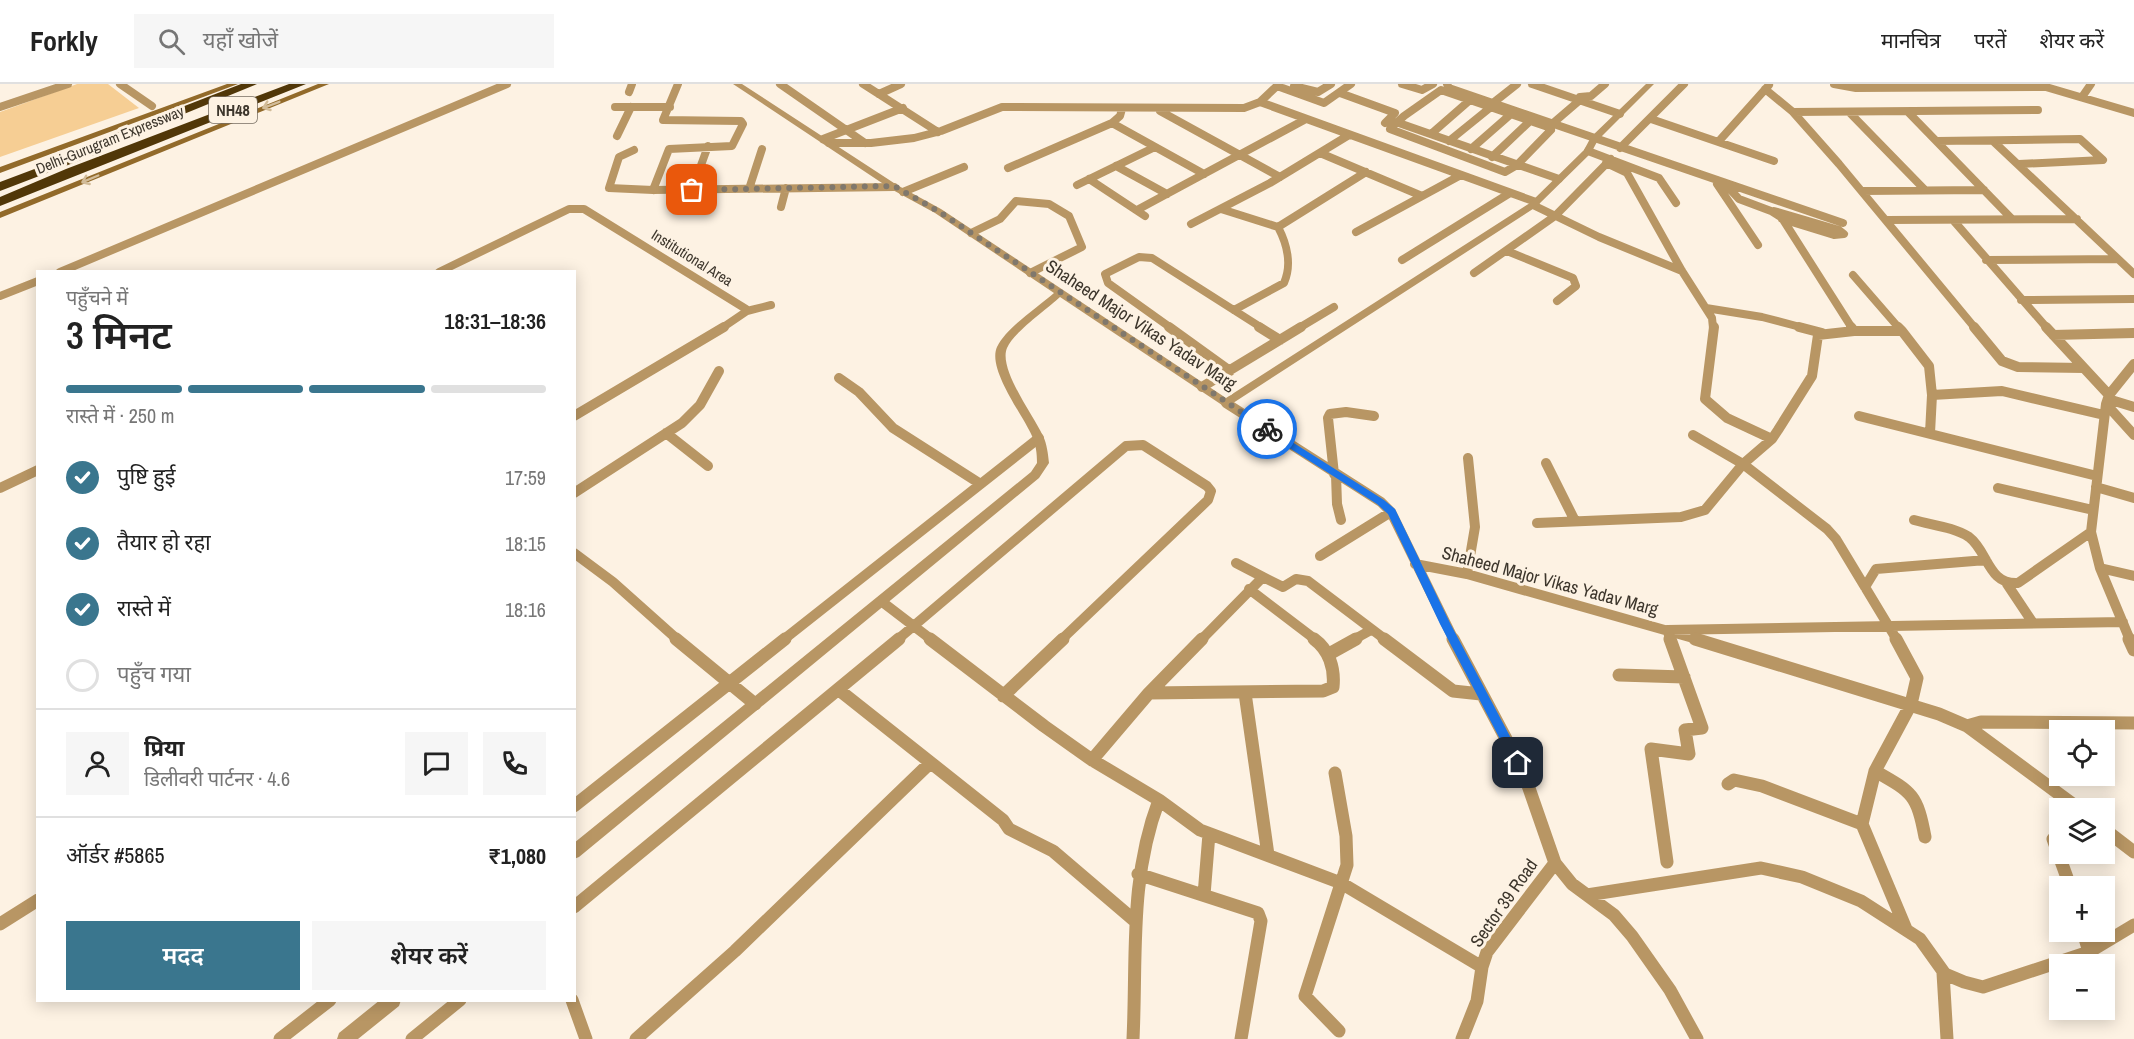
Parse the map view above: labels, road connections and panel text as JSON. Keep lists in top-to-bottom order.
{
  "streets": {
    "highway": ["NH48", "Delhi-Gurugram Expressway"],
    "street": ["Institutional Area", "Shaheed Major Vikas Yadav Marg", "Sector 39 Road"]
  },
  "crossings": [
    ["Shaheed Major Vikas Yadav Marg", "Sector 39 Road"]
  ],
  "page": {
    "header": "Forkly",
    "search": "यहाँ खोजें",
    "nav": ["मानचित्र", "परतें", "शेयर करें"],
    "heading": ["3 मिनट", "पहुँचने में", "18:31–18:36"],
    "panel": [
      "प्रिया",
      "डिलीवरी पार्टनर · 4.6",
      "ऑर्डर #5865",
      "₹1,080"
    ],
    "bar": "रास्ते में · 250 m",
    "list": [
      ["पुष्टि हुई", "17:59"],
      ["तैयार हो रहा", "18:15"],
      ["रास्ते में", "18:16"],
      "पहुँच गया"
    ],
    "map_buttons": ["+", "−"],
    "buttons": ["मदद", "शेयर करें"]
  }
}
